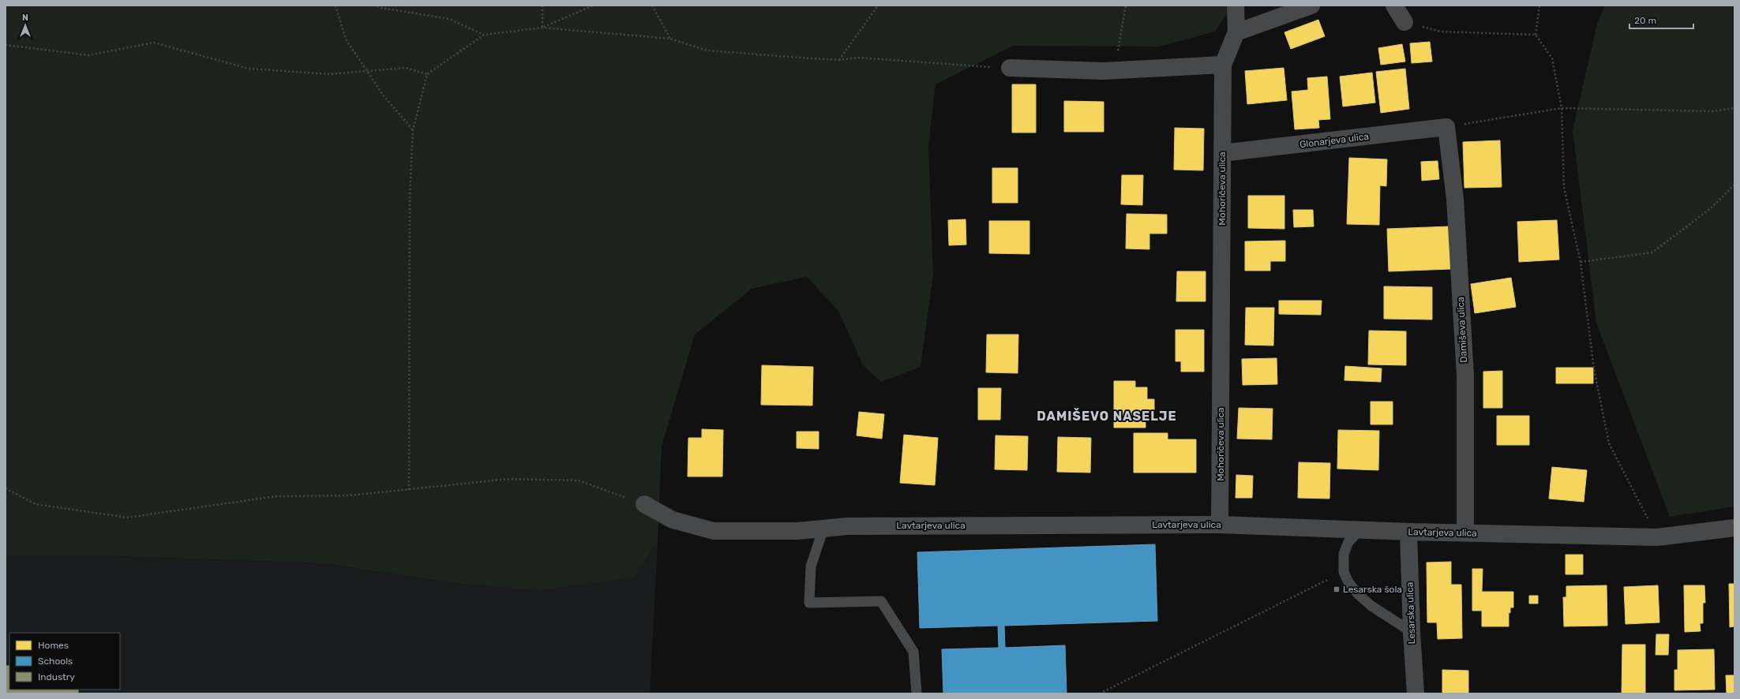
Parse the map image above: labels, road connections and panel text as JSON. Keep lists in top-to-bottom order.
{
  "streets": {
    "street": [
      "Glonarjeva ulica",
      "Mohoričeva ulica",
      "Damiševa ulica",
      "Lavtarjeva ulica",
      "Lesarska ulica"
    ]
  },
  "crossings": [
    ["Glonarjeva ulica", "Mohoričeva ulica"],
    ["Glonarjeva ulica", "Damiševa ulica"],
    ["Mohoričeva ulica", "Lavtarjeva ulica"],
    ["Damiševa ulica", "Lavtarjeva ulica"],
    ["Lavtarjeva ulica", "Lesarska ulica"]
  ],
  "districts": ["DAMIŠEVO NASELJE"],
  "places": {
    "transit": ["Lesarska šola"]
  },
  "legend": ["Homes", "Schools", "Industry"],
  "scale_bar": "20 m",
  "north": "top"
}
